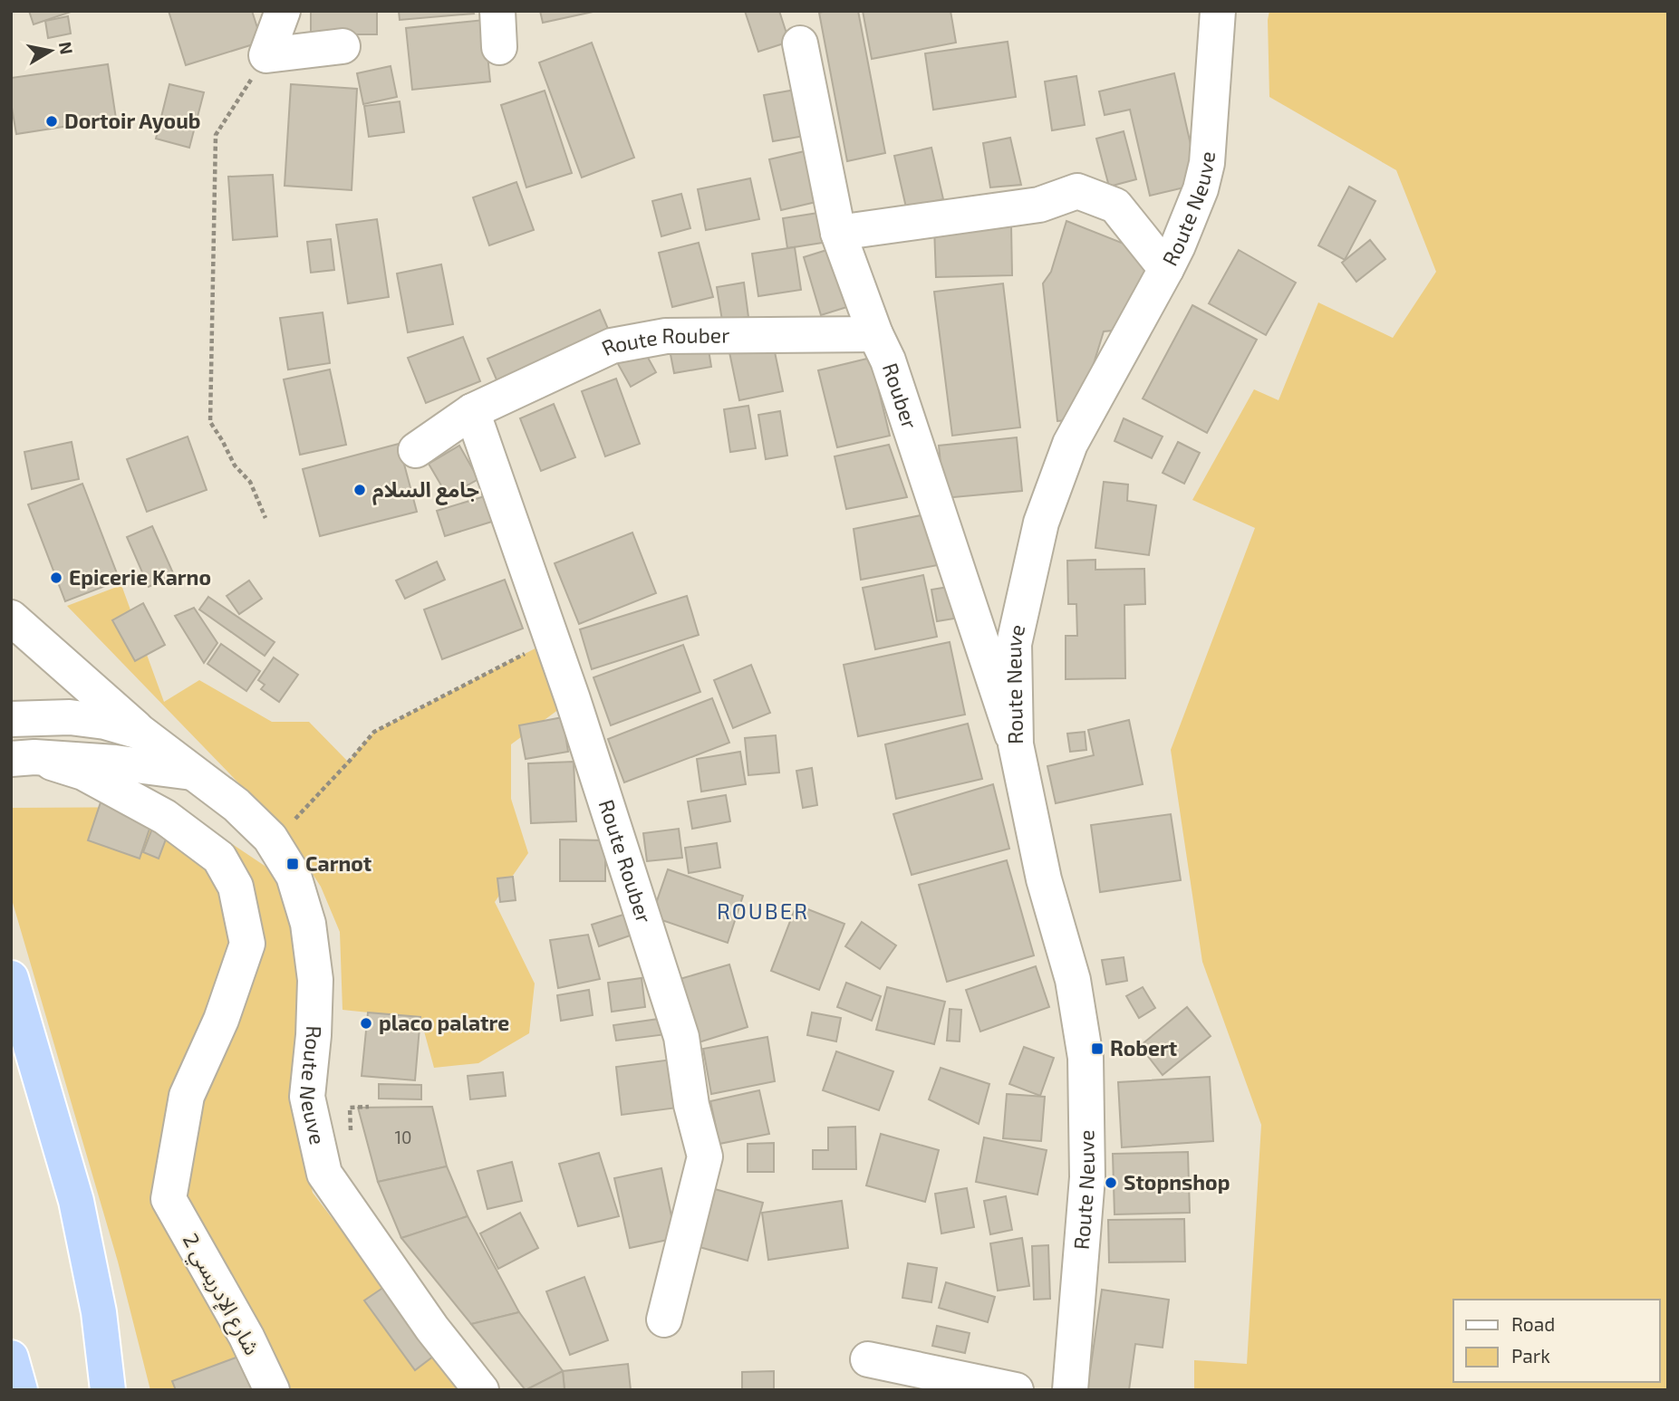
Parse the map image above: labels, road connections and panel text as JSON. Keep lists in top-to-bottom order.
{
  "streets": {
    "street": [
      "Route Neuve",
      "Route Rouber",
      "Rouber",
      "شارع الإدريسي 2"
    ]
  },
  "crossings": [
    ["Route Neuve", "Rouber"],
    ["Route Rouber", "Rouber"]
  ],
  "districts": ["ROUBER"],
  "places": {
    "other": [
      "Dortoir Ayoub",
      "جامع السلام",
      "Epicerie Karno",
      "placo palatre",
      "Stopnshop"
    ],
    "transit": ["Carnot", "Robert"]
  },
  "house_numbers": ["10"],
  "legend": ["Road", "Park"],
  "north": "right"
}
